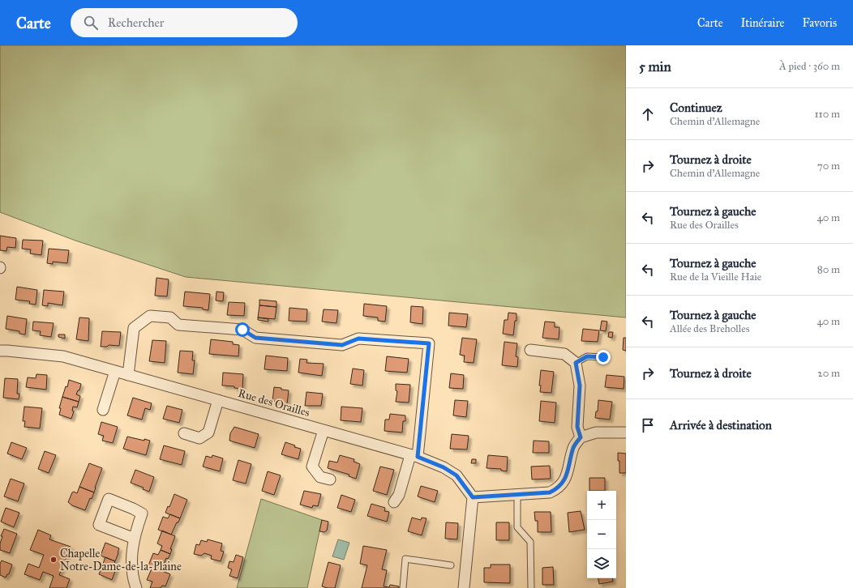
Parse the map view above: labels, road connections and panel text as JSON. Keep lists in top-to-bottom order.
{
  "streets": {
    "street": ["Rue des Orailles"]
  },
  "places": ["Chapelle Notre-Dame-de-la-Plaine"],
  "page": {
    "header": "Carte",
    "search": "Rechercher",
    "nav": ["Carte", "Itinéraire", "Favoris"],
    "heading": ["5 min", "À pied · 360 m"],
    "list": [
      ["Continuez", "Chemin d'Allemagne", "110 m"],
      ["Tournez à droite", "Chemin d'Allemagne", "70 m"],
      ["Tournez à gauche", "Rue des Orailles", "40 m"],
      ["Tournez à gauche", "Rue de la Vieille Haie", "80 m"],
      ["Tournez à gauche", "Allée des Breholles", "40 m"],
      ["Tournez à droite", "20 m"],
      "Arrivée à destination"
    ],
    "map_buttons": ["+", "−"]
  }
}
